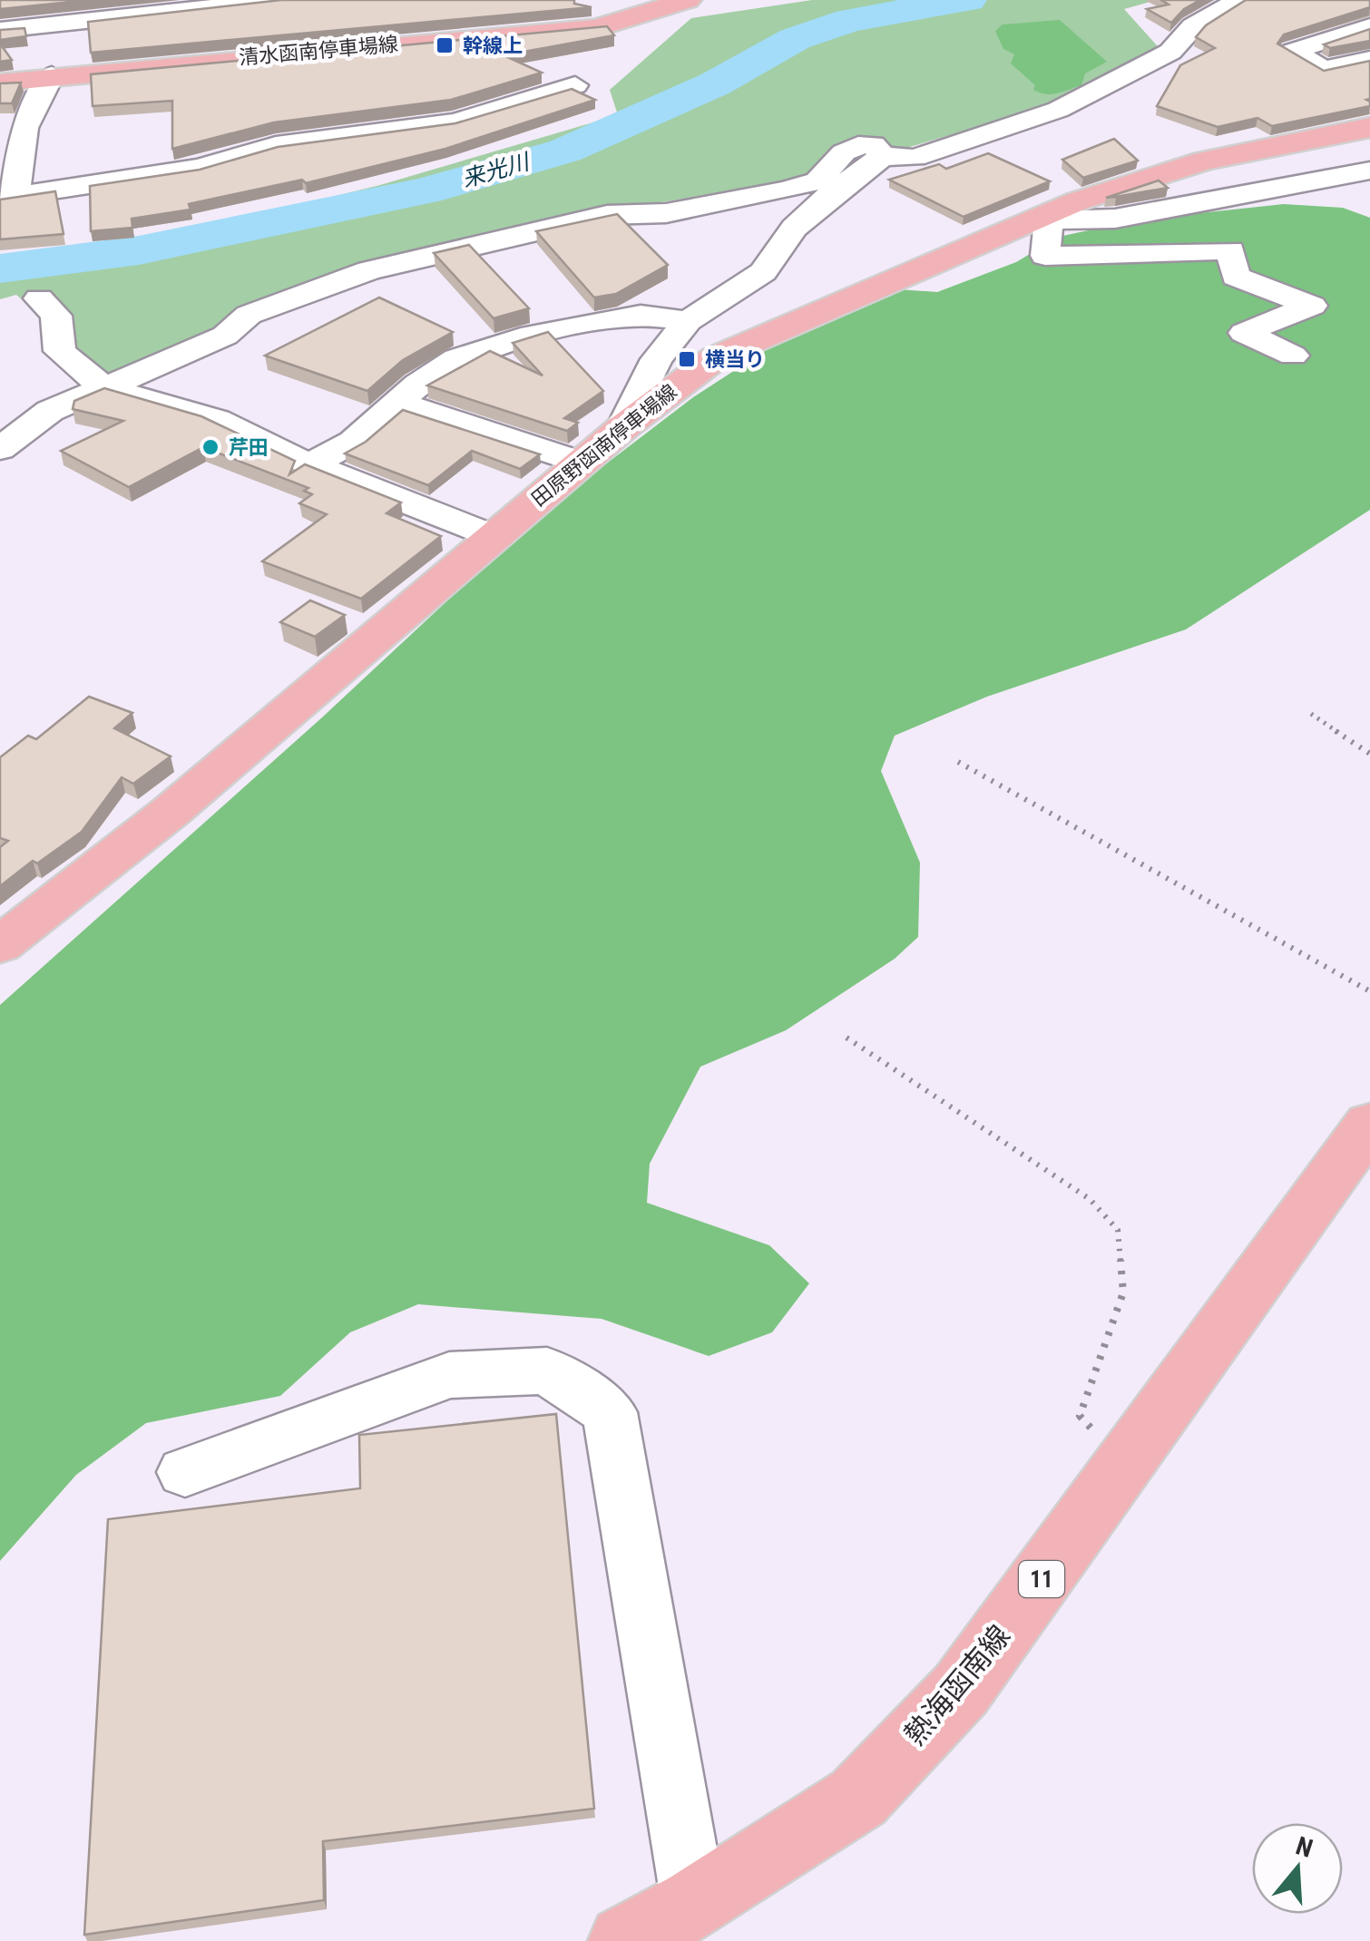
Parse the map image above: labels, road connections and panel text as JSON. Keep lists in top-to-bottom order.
{
  "streets": {
    "main road": [
      "清水函南停車場線",
      "田原野函南停車場線",
      "11",
      "熱海函南線"
    ]
  },
  "water": ["来光川"],
  "places": {
    "transit": ["幹線上", "横当り"],
    "other": ["芹田"]
  },
  "north": "top"
}
